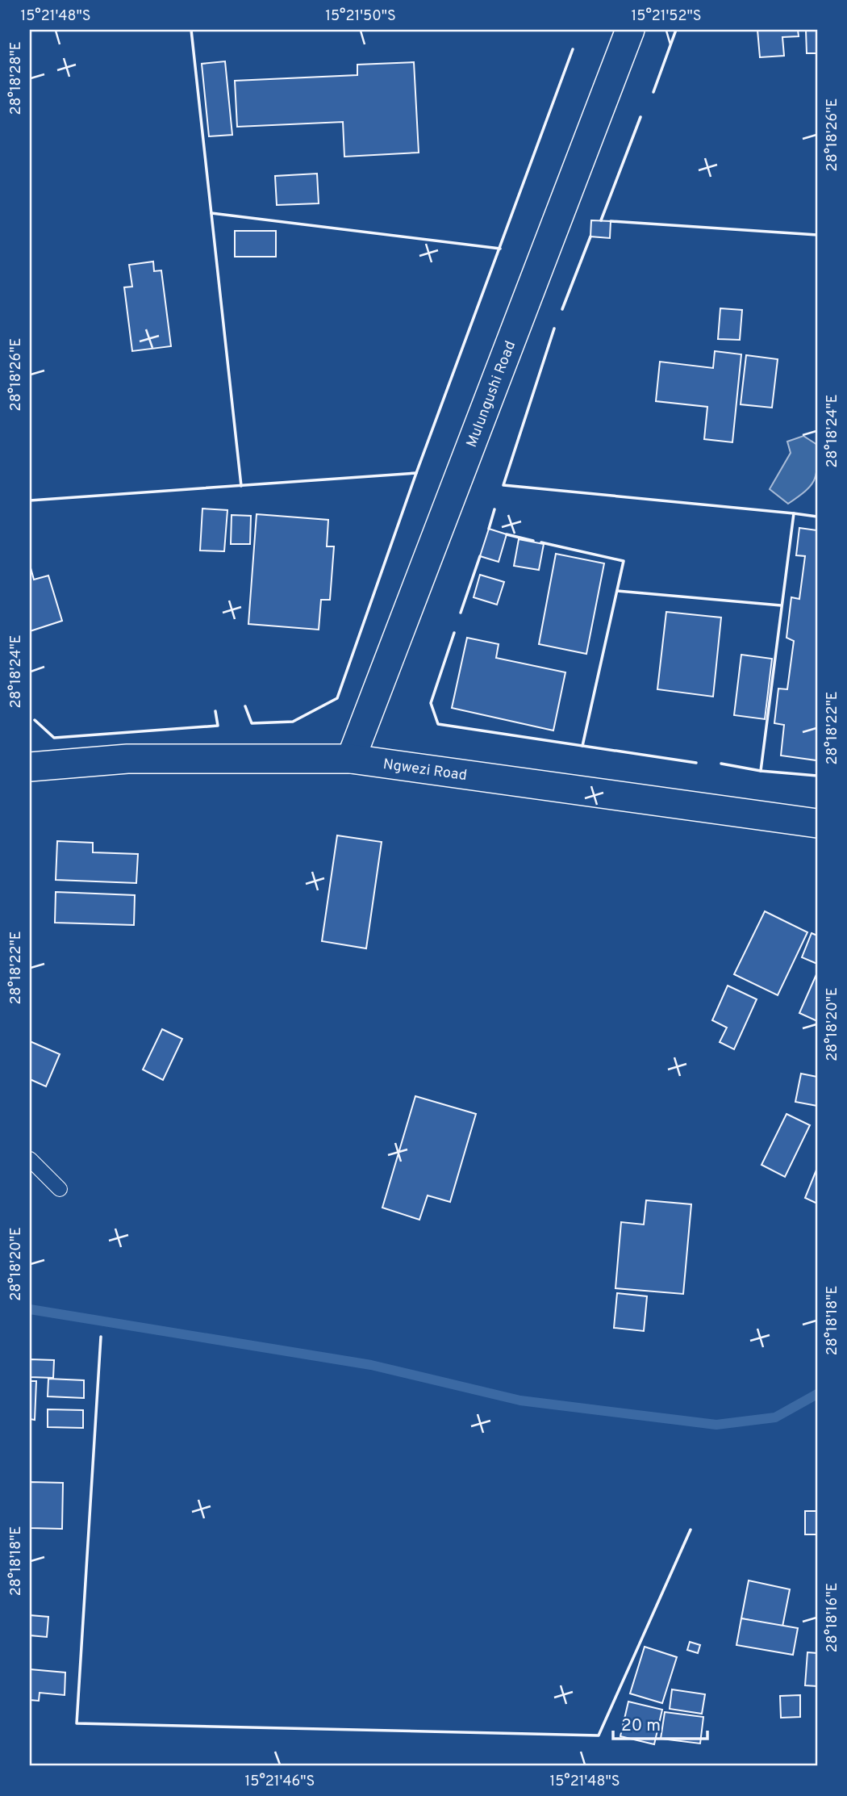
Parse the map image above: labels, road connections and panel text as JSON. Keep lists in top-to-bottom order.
{
  "streets": {
    "street": ["Mulungushi Road", "Ngwezi Road"]
  },
  "crossings": [
    ["Mulungushi Road", "Ngwezi Road"]
  ],
  "scale_bar": "20 m",
  "coordinates": [
    "15°21'48\"S",
    "15°21'50\"S",
    "15°21'52\"S",
    "28°18'28\"E",
    "28°18'26\"E",
    "28°18'24\"E",
    "28°18'22\"E",
    "28°18'20\"E",
    "28°18'18\"E",
    "28°18'16\"E",
    "15°21'46\"S"
  ]
}
